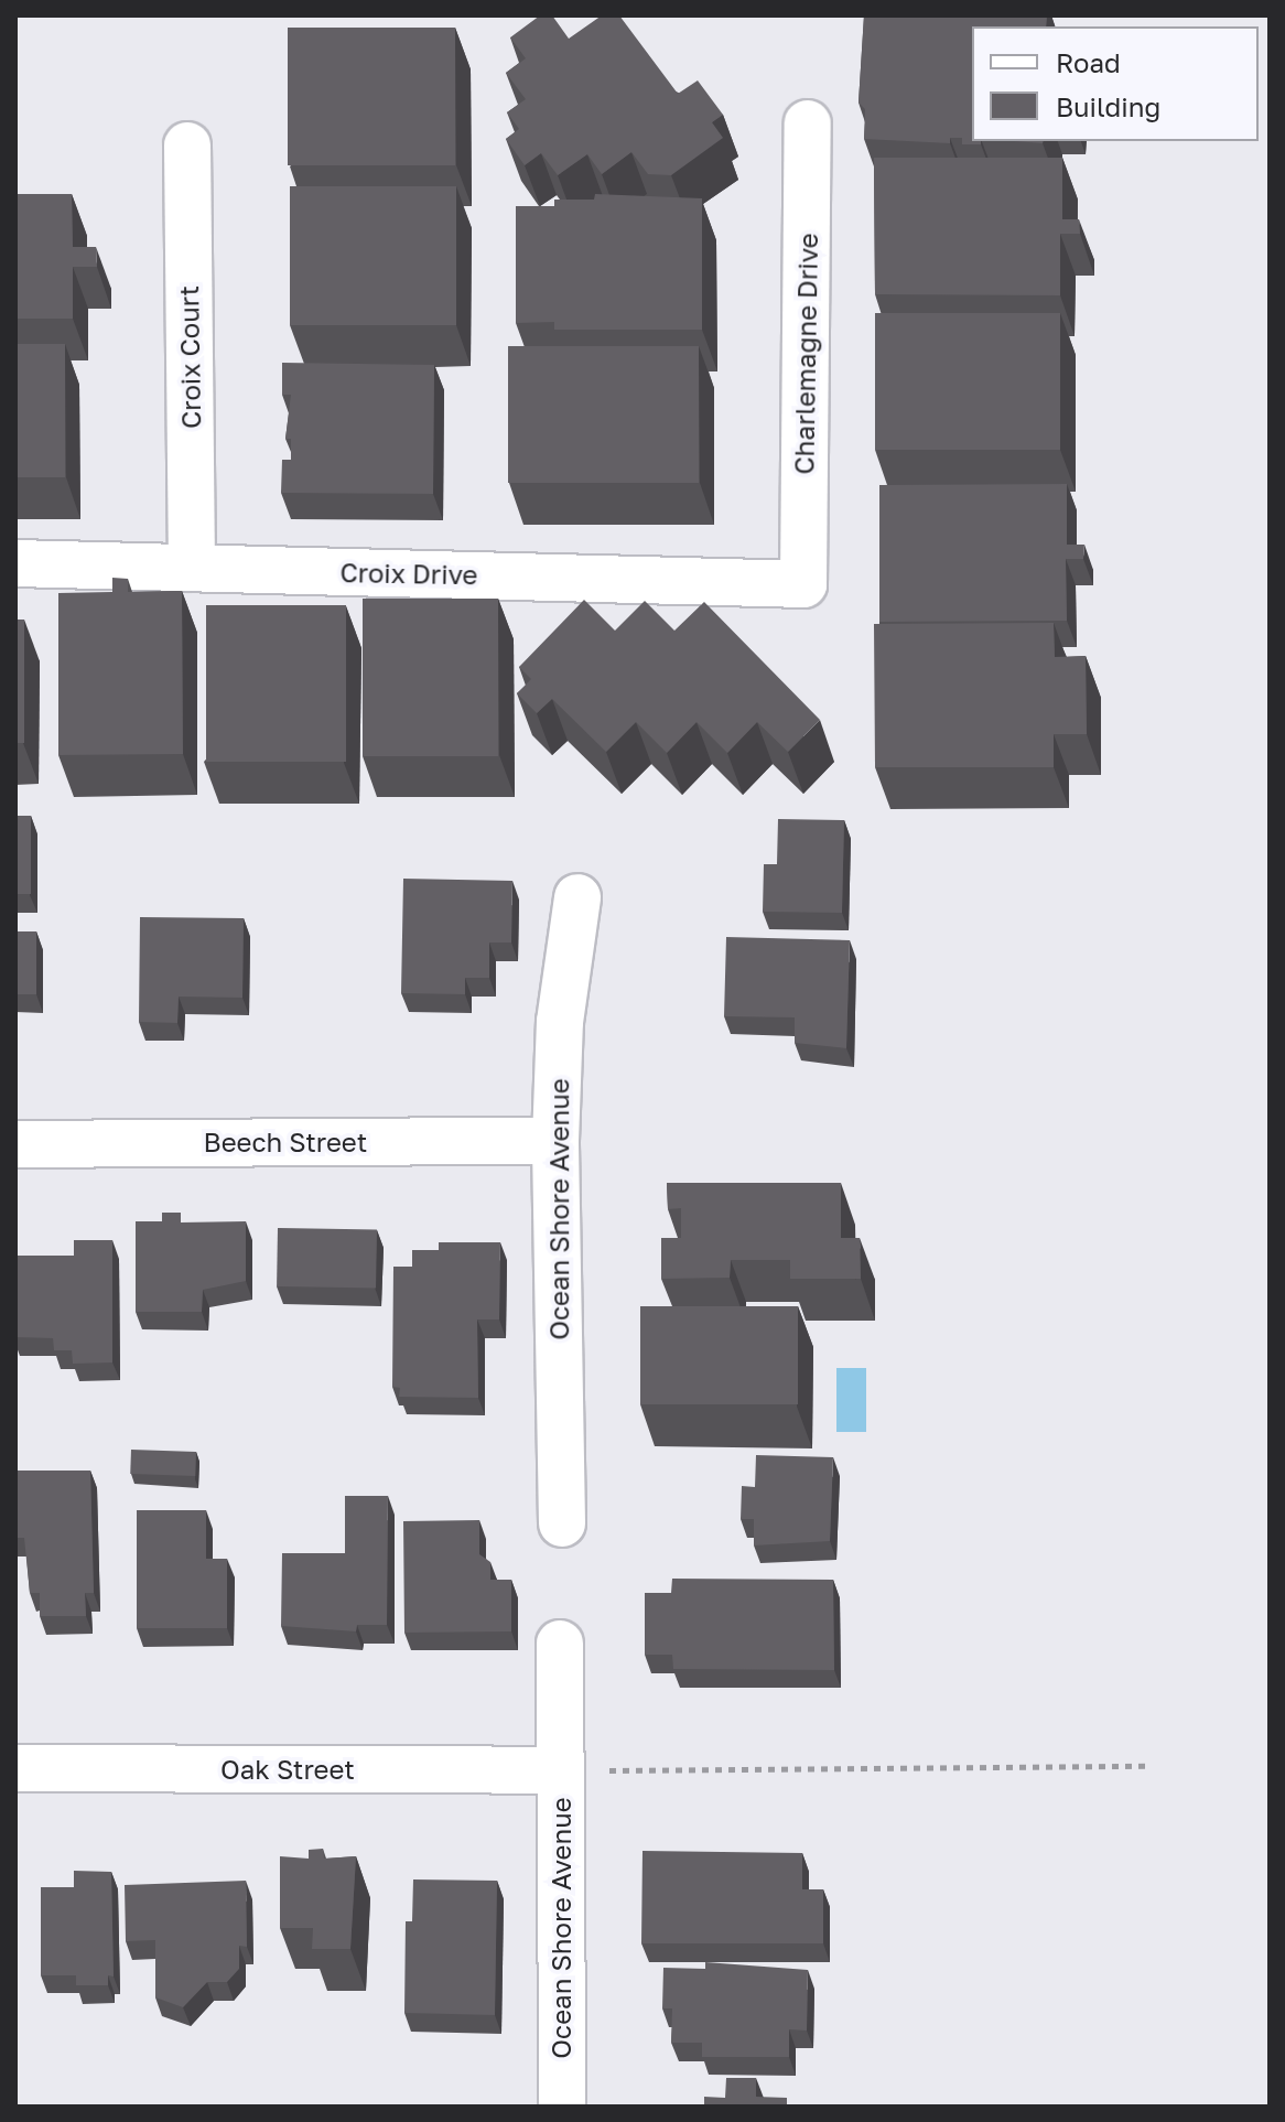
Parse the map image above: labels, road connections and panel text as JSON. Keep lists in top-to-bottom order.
{
  "streets": {
    "street": [
      "Charlemagne Drive",
      "Croix Court",
      "Croix Drive",
      "Beech Street",
      "Ocean Shore Avenue",
      "Oak Street"
    ]
  },
  "crossings": [
    ["Charlemagne Drive", "Croix Drive"],
    ["Croix Court", "Croix Drive"],
    ["Beech Street", "Ocean Shore Avenue"],
    ["Ocean Shore Avenue", "Oak Street"]
  ],
  "legend": ["Road", "Building"]
}
